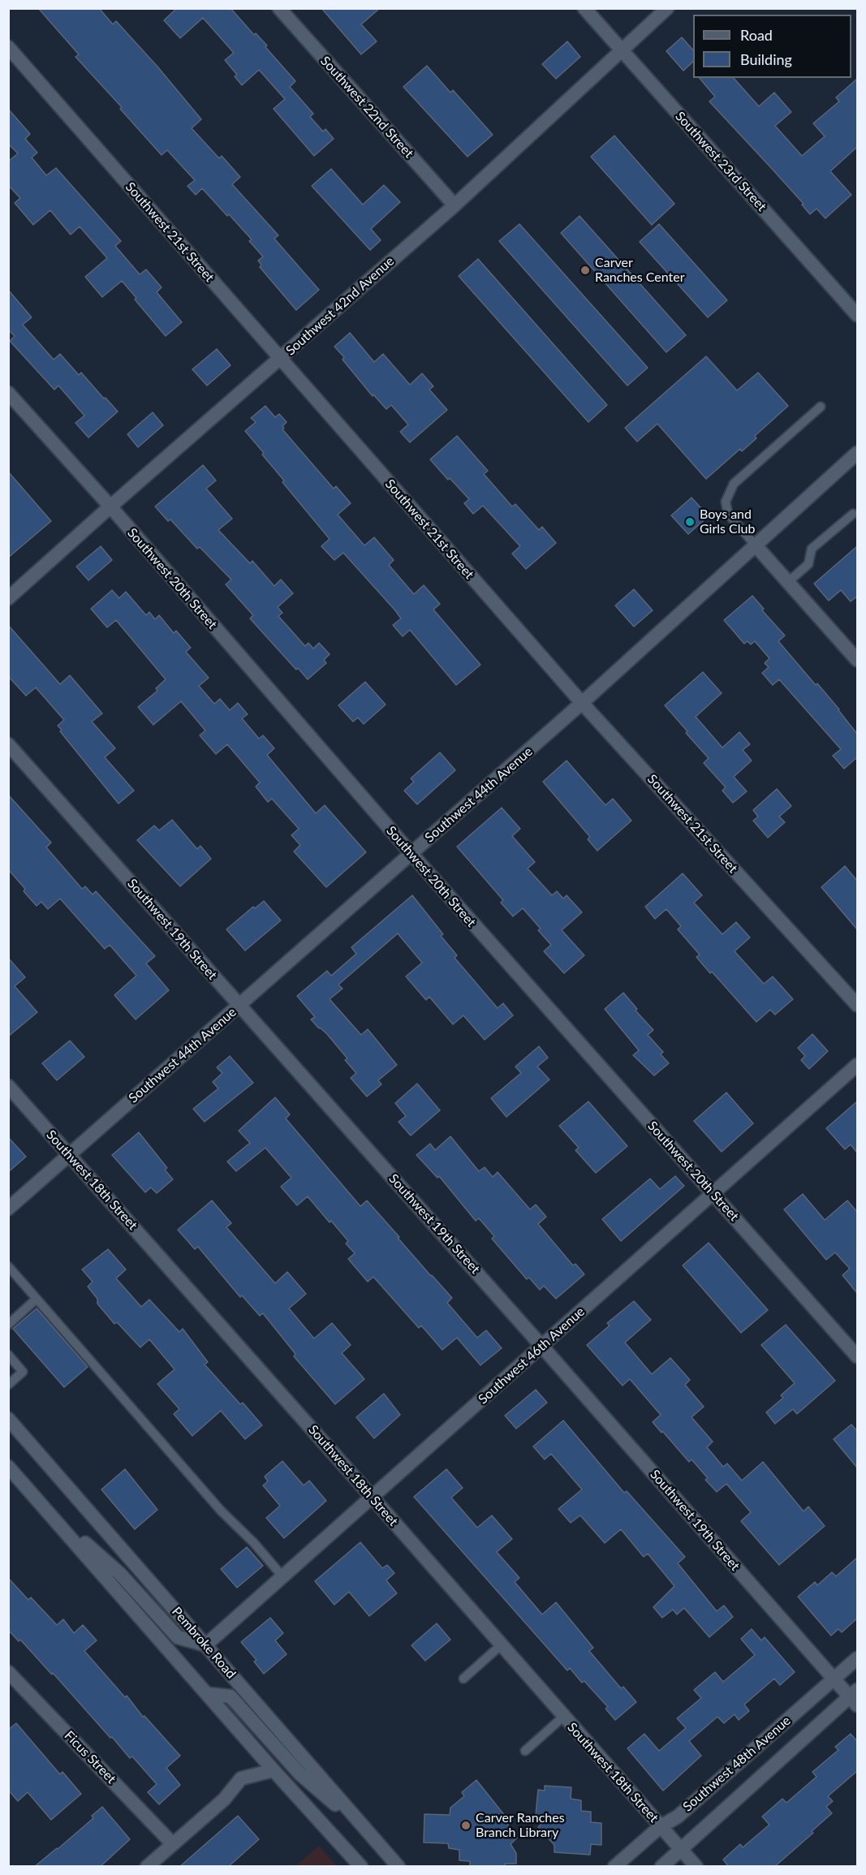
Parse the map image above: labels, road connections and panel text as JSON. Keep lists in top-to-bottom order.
{
  "streets": {
    "street": [
      "Southwest 22nd Street",
      "Southwest 23rd Street",
      "Southwest 21st Street",
      "Southwest 42nd Avenue",
      "Southwest 20th Street",
      "Southwest 44th Avenue",
      "Southwest 19th Street",
      "Southwest 18th Street",
      "Southwest 46th Avenue",
      "Pembroke Road",
      "Ficus Street",
      "Southwest 48th Avenue"
    ]
  },
  "crossings": [
    ["Southwest 22nd Street", "Southwest 42nd Avenue"],
    ["Southwest 23rd Street", "Southwest 42nd Avenue"],
    ["Southwest 21st Street", "Southwest 42nd Avenue"],
    ["Southwest 21st Street", "Southwest 44th Avenue"],
    ["Southwest 42nd Avenue", "Southwest 20th Street"],
    ["Southwest 20th Street", "Southwest 44th Avenue"],
    ["Southwest 20th Street", "Southwest 46th Avenue"],
    ["Southwest 44th Avenue", "Southwest 19th Street"],
    ["Southwest 44th Avenue", "Southwest 18th Street"],
    ["Southwest 19th Street", "Southwest 46th Avenue"],
    ["Southwest 19th Street", "Southwest 48th Avenue"],
    ["Southwest 18th Street", "Southwest 46th Avenue"],
    ["Southwest 18th Street", "Southwest 48th Avenue"],
    ["Southwest 46th Avenue", "Pembroke Road"]
  ],
  "places": ["Carver Ranches Center", "Boys and Girls Club", "Carver Ranches Branch Library"],
  "legend": ["Road", "Building"]
}
